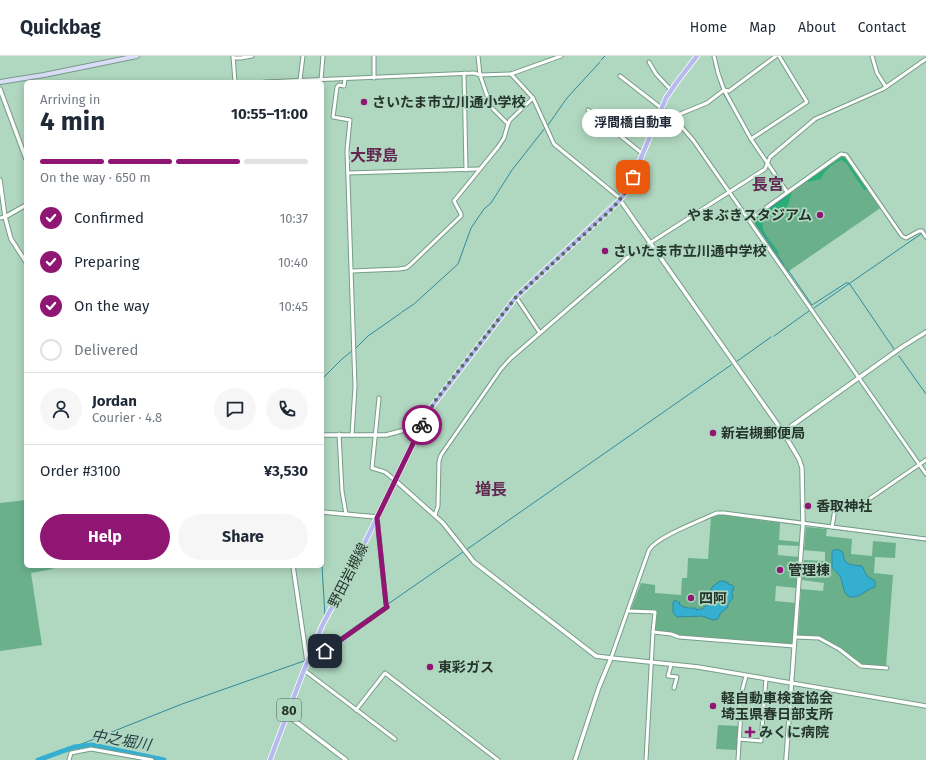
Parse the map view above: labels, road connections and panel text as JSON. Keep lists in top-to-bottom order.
{
  "streets": {
    "main road": ["野田岩槻線", "80"]
  },
  "districts": ["大野島", "長宮", "増長"],
  "water": ["中之堀川"],
  "places": {
    "other": [
      "さいたま市立川通小学校",
      "浮間橋自動車",
      "やまぶきスタジアム",
      "さいたま市立川通中学校",
      "新岩槻郵便局",
      "香取神社",
      "管理棟",
      "四阿",
      "東彩ガス",
      "軽自動車検査協会 埼玉県春日部支所"
    ],
    "health": ["みくに病院"]
  },
  "page": {
    "header": "Quickbag",
    "nav": [
      "Home",
      "Map",
      "About",
      "Contact"
    ],
    "heading": ["4 min", "Arriving in", "10:55–11:00"],
    "panel": [
      "Jordan",
      "Courier · 4.8",
      "Order #3100",
      "¥3,530"
    ],
    "bubble": "浮間橋自動車",
    "bar": "On the way · 650 m",
    "list": [
      ["Confirmed", "10:37"],
      ["Preparing", "10:40"],
      ["On the way", "10:45"],
      "Delivered"
    ],
    "buttons": ["Help", "Share"]
  }
}
